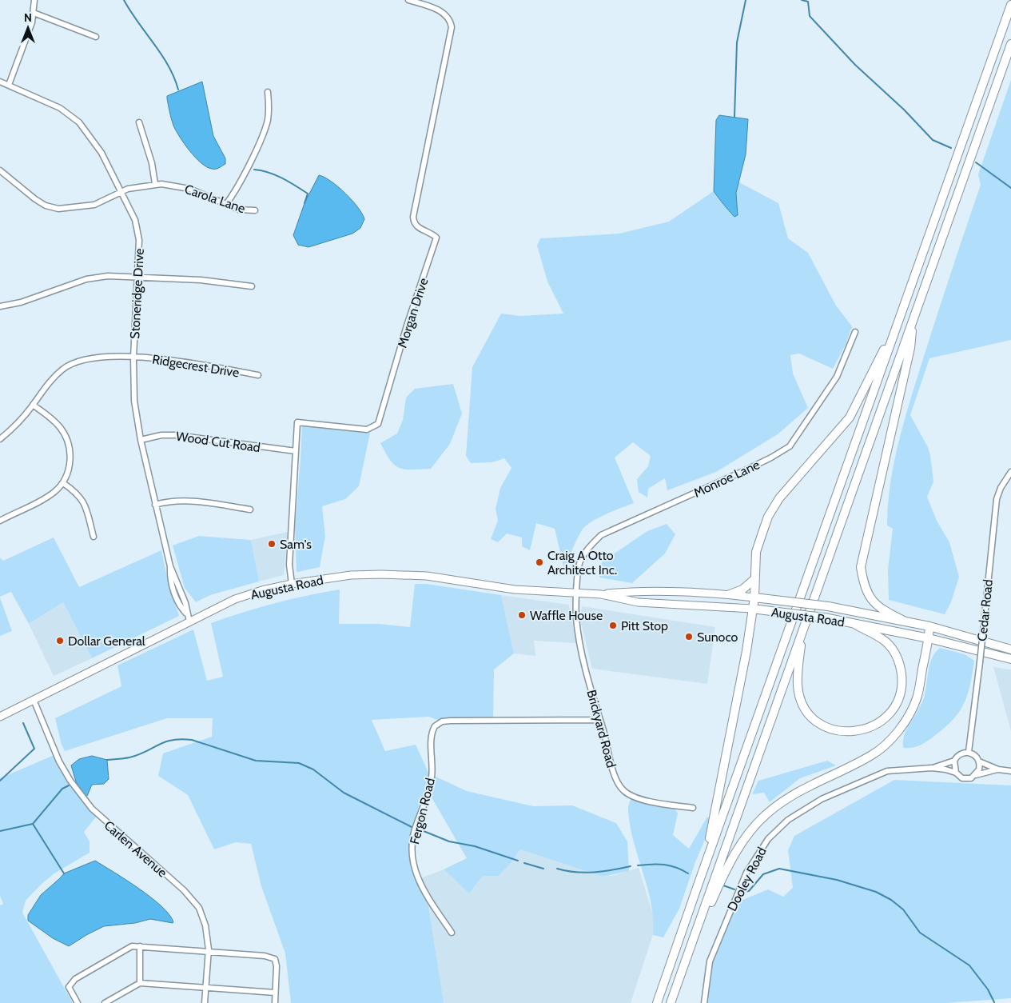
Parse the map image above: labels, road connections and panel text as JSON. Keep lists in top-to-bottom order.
{
  "streets": {
    "highway": ["Augusta Road"],
    "street": [
      "Carola Lane",
      "Stoneridge Drive",
      "Morgan Drive",
      "Ridgecrest Drive",
      "Wood Cut Road",
      "Monroe Lane",
      "Cedar Road",
      "Brickyard Road",
      "Fergon Road",
      "Carlen Avenue",
      "Dooley Road"
    ]
  },
  "crossings": [
    ["Carola Lane", "Stoneridge Drive"],
    ["Stoneridge Drive", "Ridgecrest Drive"],
    ["Stoneridge Drive", "Wood Cut Road"],
    ["Stoneridge Drive", "Augusta Road"],
    ["Morgan Drive", "Wood Cut Road"],
    ["Morgan Drive", "Augusta Road"],
    ["Monroe Lane", "Augusta Road"],
    ["Monroe Lane", "Brickyard Road"],
    ["Augusta Road", "Brickyard Road"],
    ["Augusta Road", "Carlen Avenue"],
    ["Cedar Road", "Dooley Road"],
    ["Brickyard Road", "Fergon Road"]
  ],
  "places": [
    "Sam's",
    "Craig A Otto Architect Inc.",
    "Waffle House",
    "Pitt Stop",
    "Sunoco",
    "Dollar General"
  ],
  "north": "top"
}
